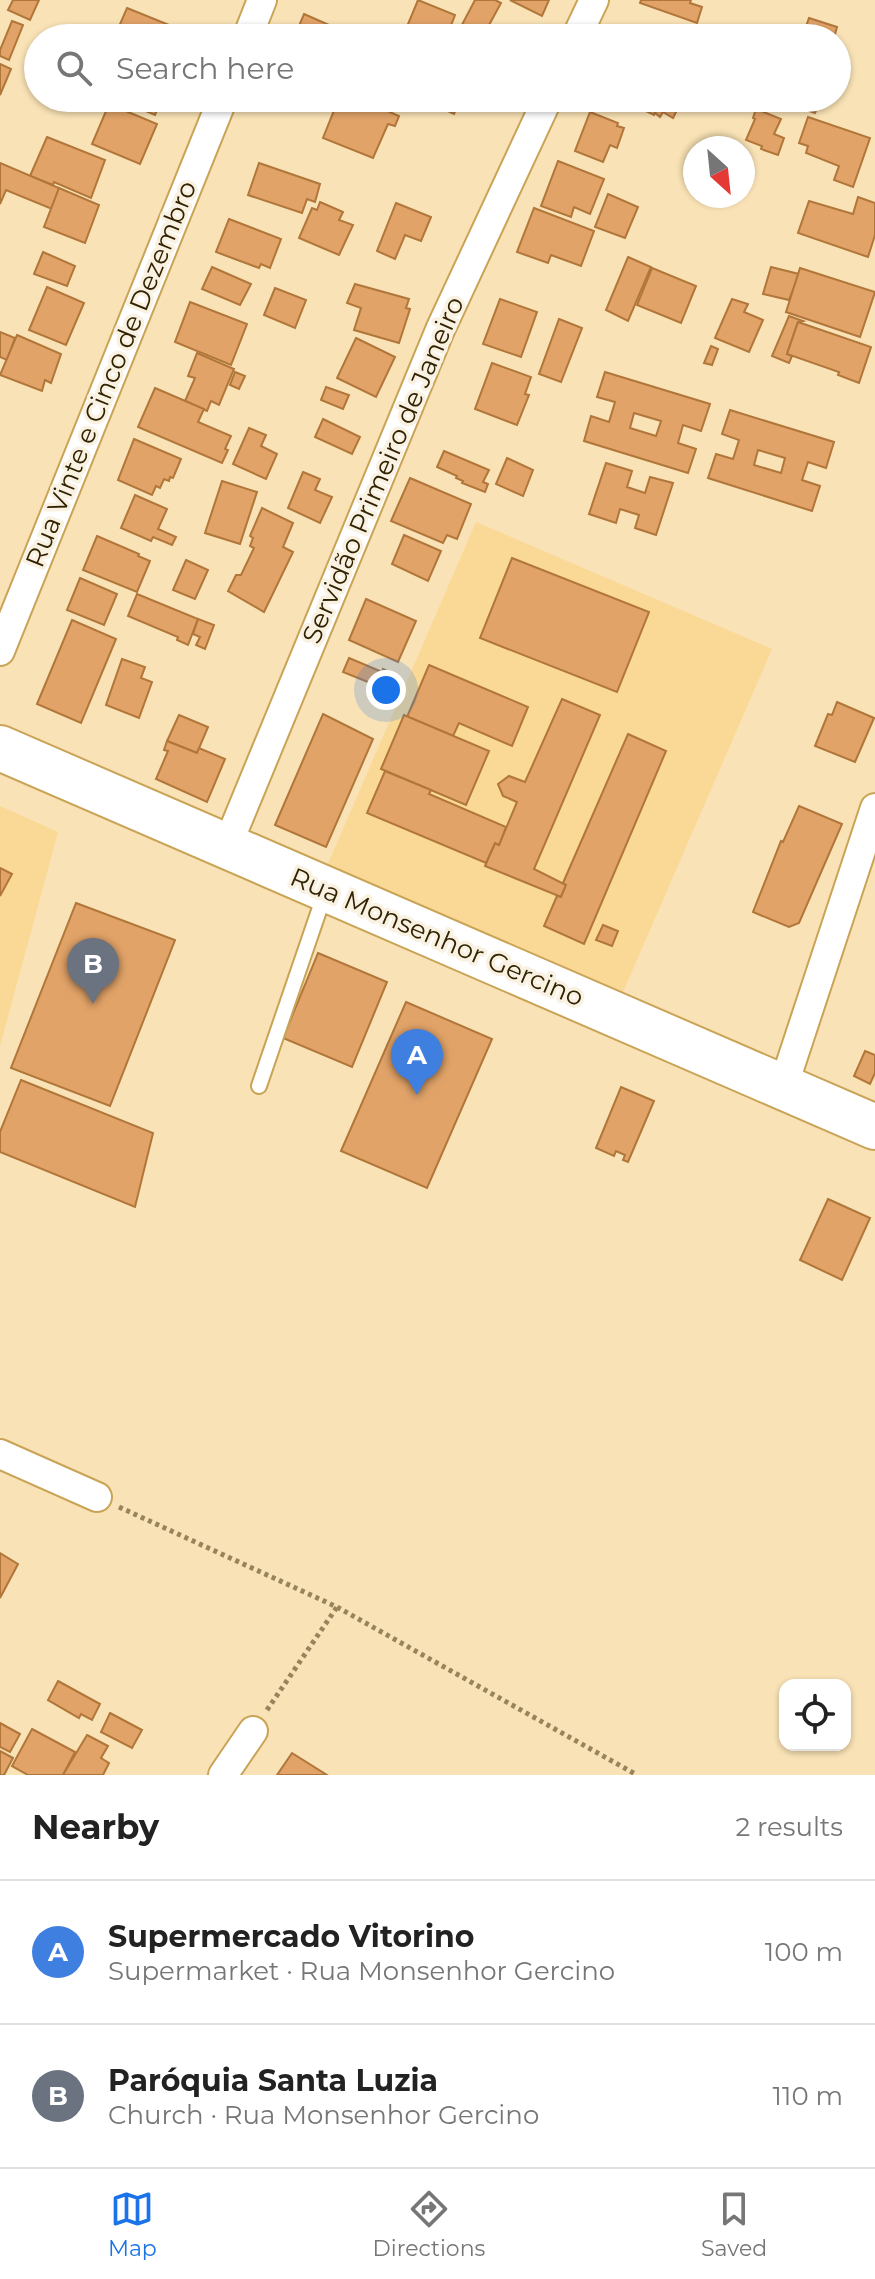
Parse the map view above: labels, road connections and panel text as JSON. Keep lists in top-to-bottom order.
{
  "streets": {
    "main road": ["Rua Monsenhor Gercino"],
    "street": ["Rua Vinte e Cinco de Dezembro", "Servidão Primeiro de Janeiro"]
  },
  "crossings": [
    ["Servidão Primeiro de Janeiro", "Rua Monsenhor Gercino"]
  ],
  "north": "bottom right",
  "page": {
    "search": "Search here",
    "pins": ["B", "A"],
    "heading": ["Nearby", "2 results"],
    "list": [
      {
        "mark": "A",
        "name": "Supermercado Vitorino",
        "note": "Supermarket · Rua Monsenhor Gercino",
        "value": "100 m"
      },
      {
        "mark": "B",
        "name": "Paróquia Santa Luzia",
        "note": "Church · Rua Monsenhor Gercino",
        "value": "110 m"
      }
    ],
    "nav": ["Map", "Directions", "Saved"]
  }
}
